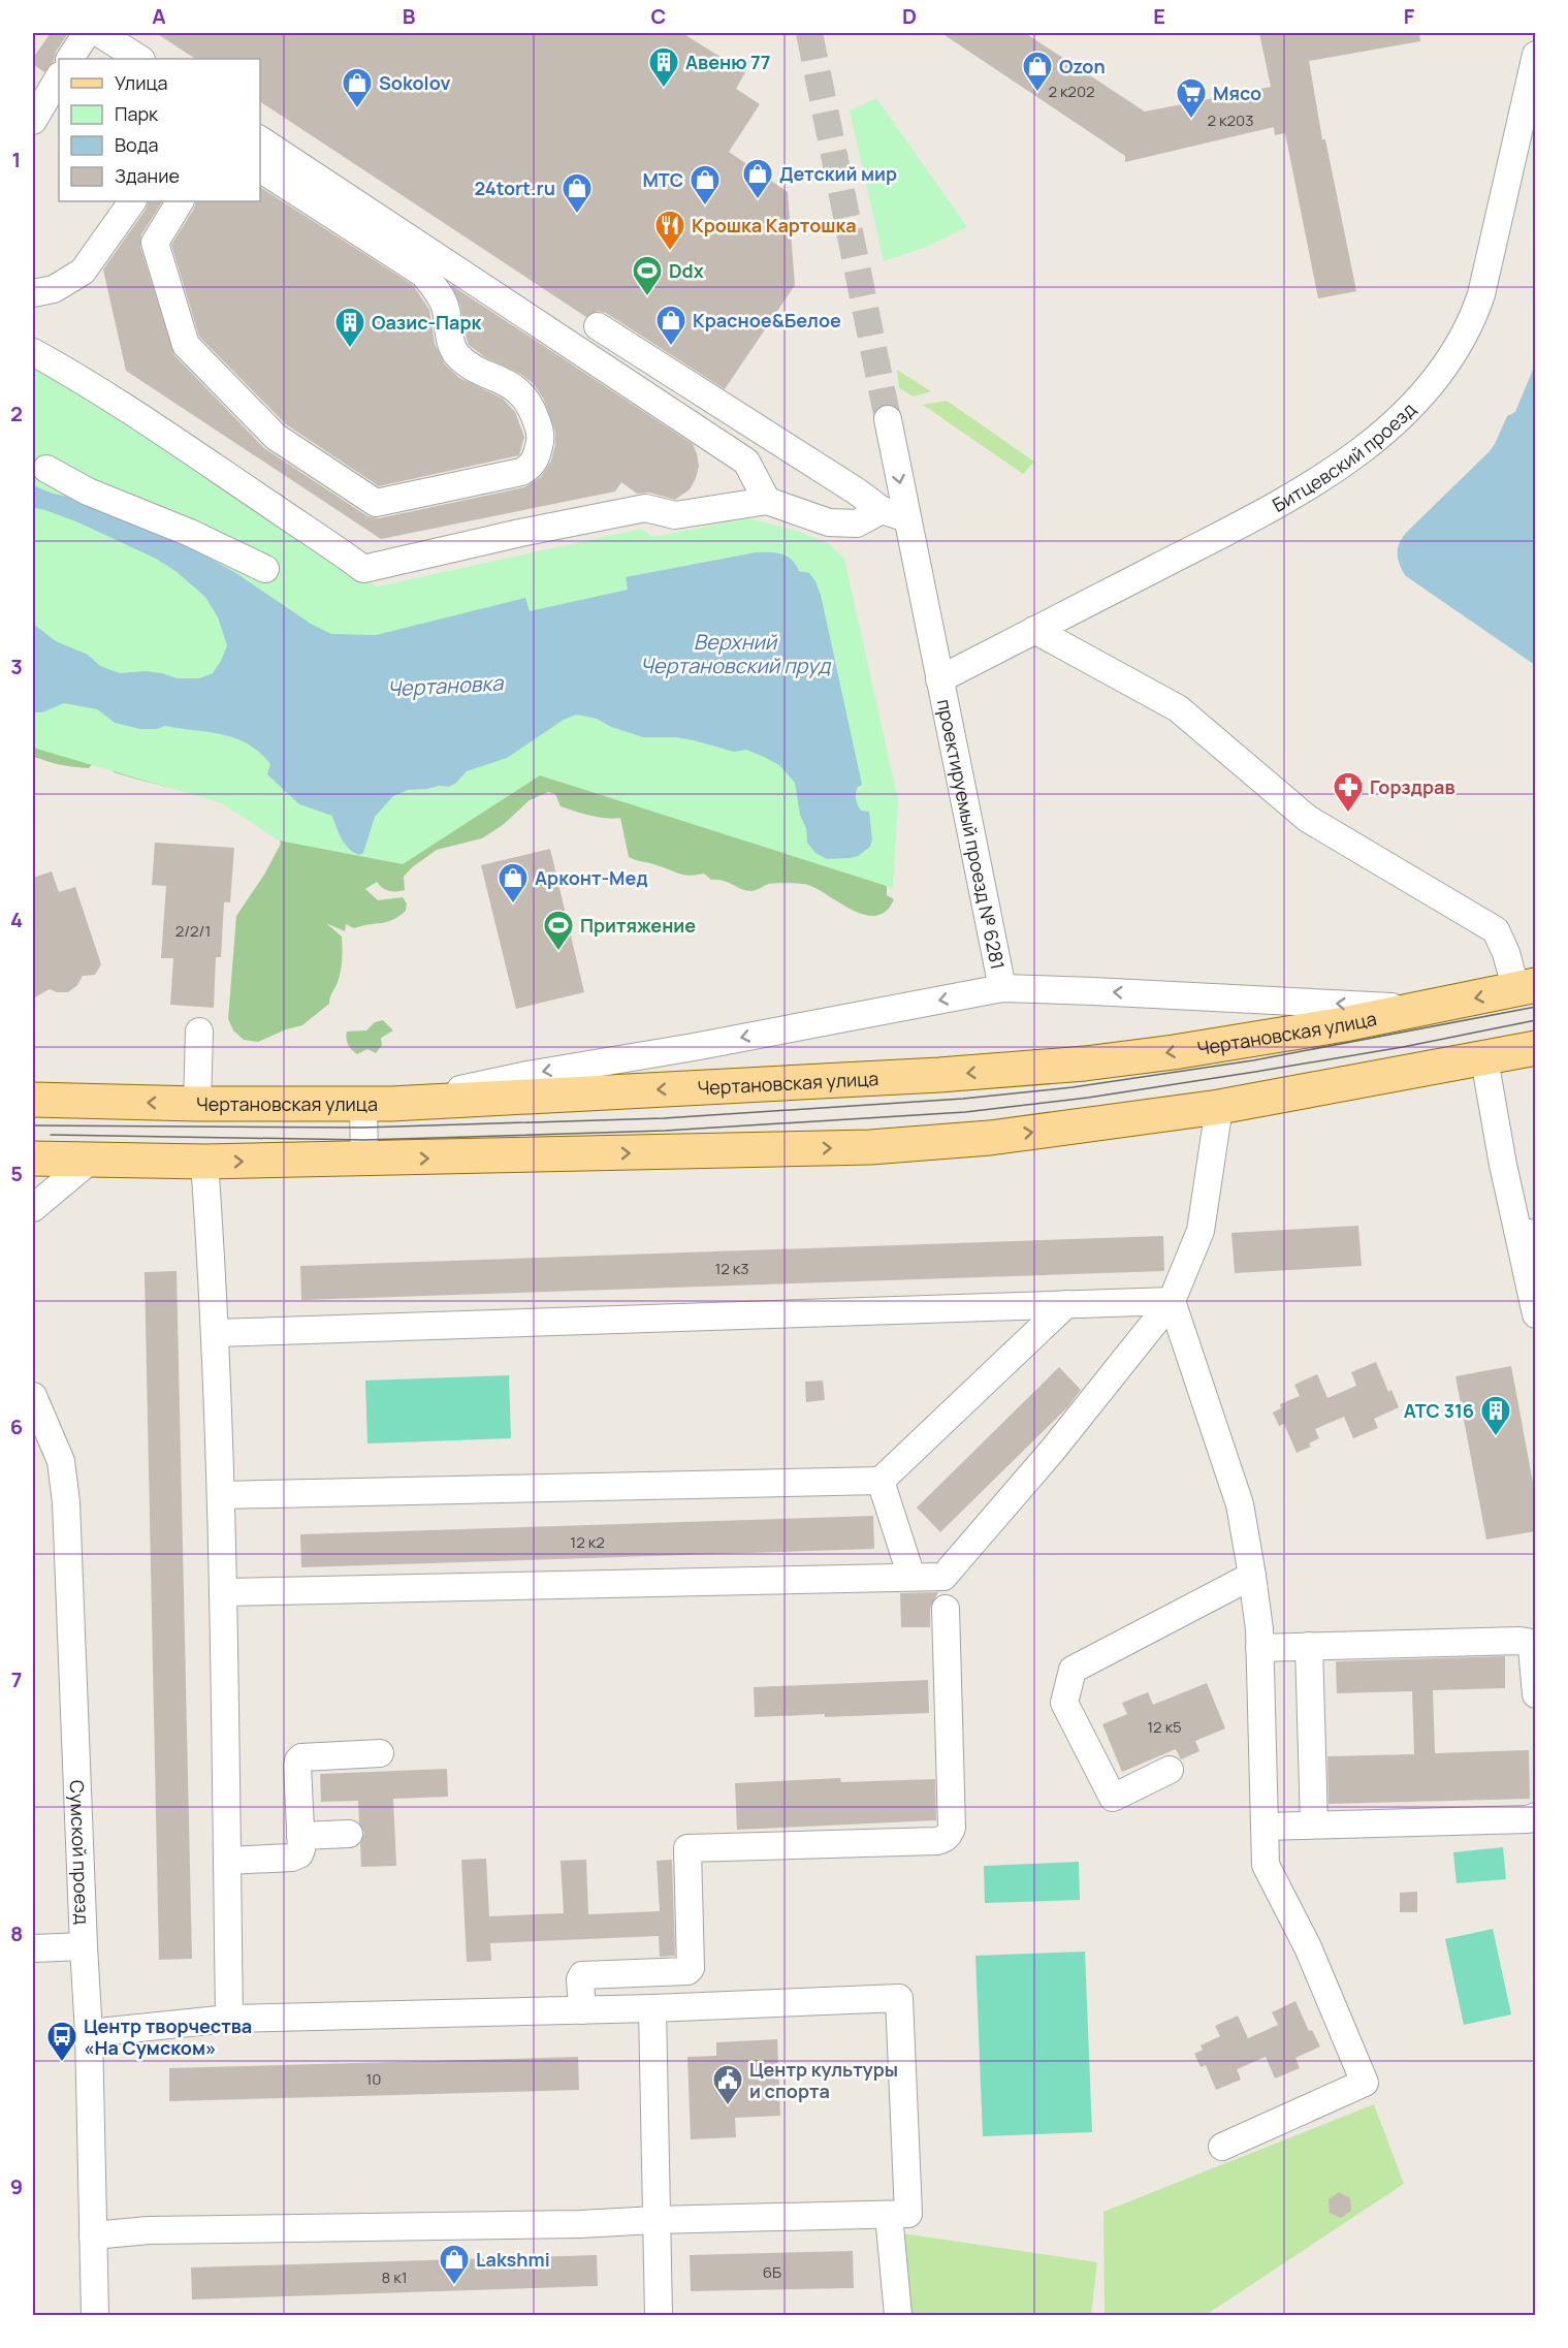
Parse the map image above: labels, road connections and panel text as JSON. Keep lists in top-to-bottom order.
{
  "streets": {
    "main road": ["Чертановская улица"],
    "street": ["Битцевский проезд", "проектируемый проезд № 6281", "Сумской проезд"]
  },
  "crossings": [
    ["Битцевский проезд", "проектируемый проезд № 6281"]
  ],
  "water": ["Верхний Чертановский пруд", "Чертановка"],
  "places": {
    "building": ["Авеню 77", "Оазис-Парк", "АТС 316"],
    "shop": [
      "Ozon",
      "Sokolov",
      "Детский мир",
      "МТС",
      "24tort.ru",
      "Красное&Белое",
      "Арконт-Мед",
      "Lakshmi"
    ],
    "supermarket": ["Мясо"],
    "restaurant": ["Крошка Картошка"],
    "sports": ["Ddx", "Притяжение"],
    "pharmacy": ["Горздрав"],
    "bus stop": ["Центр творчества «На Сумском»"],
    "public building": ["Центр культуры и спорта"]
  },
  "house_numbers": [
    "2 к202",
    "2 к203",
    "2/2/1",
    "12 к3",
    "12 к2",
    "12 к5",
    "10",
    "6Б",
    "8 к1"
  ],
  "legend": [
    "Улица",
    "Парк",
    "Вода",
    "Здание"
  ],
  "grid": {
    "columns": [
      "A",
      "B",
      "C",
      "D",
      "E",
      "F"
    ],
    "rows": [
      "1",
      "2",
      "3",
      "4",
      "5",
      "6",
      "7",
      "8",
      "9"
    ]
  }
}
